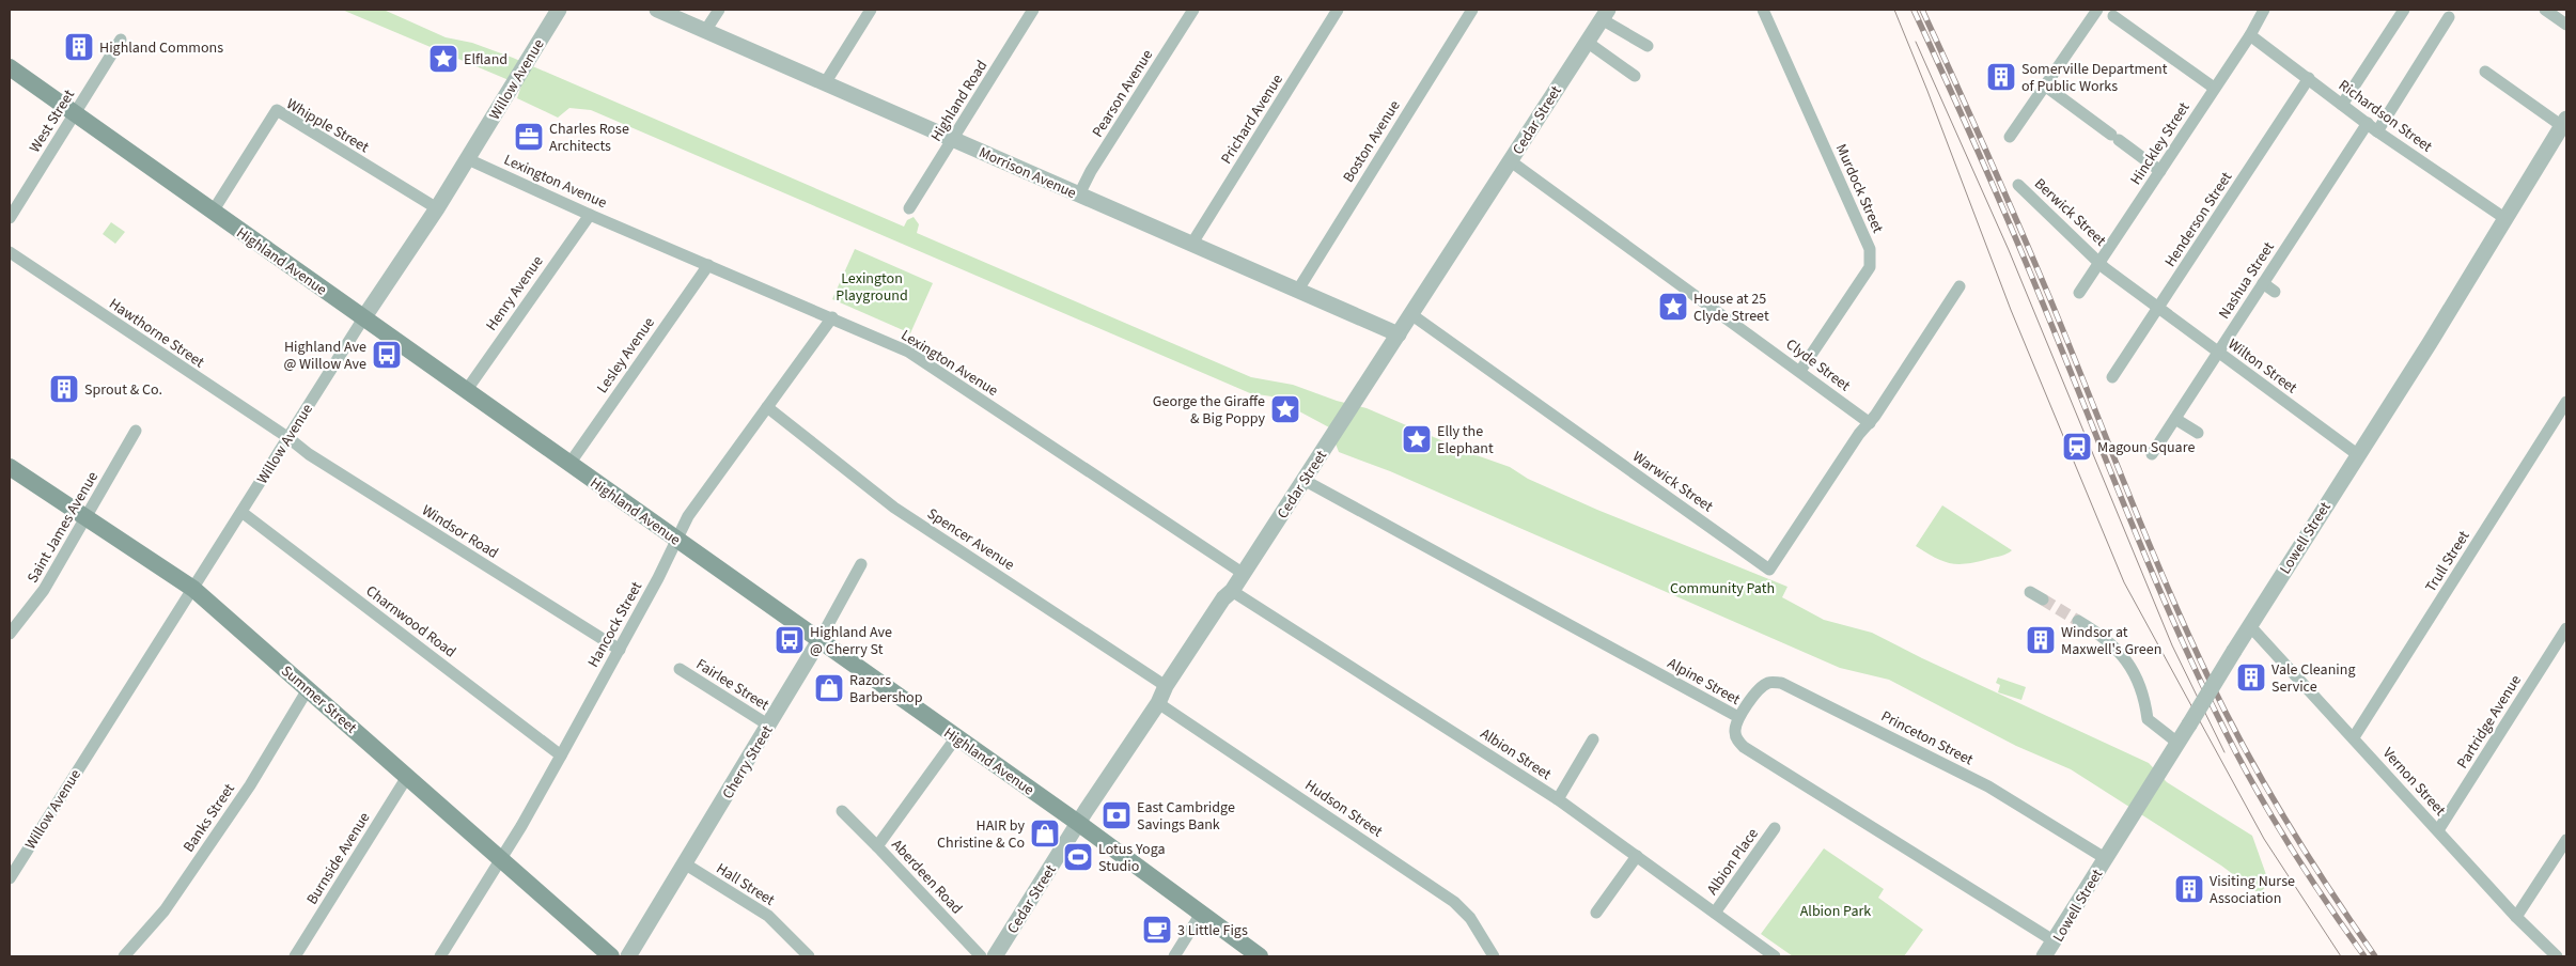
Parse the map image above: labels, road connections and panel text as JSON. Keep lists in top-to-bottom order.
{
  "streets": {
    "main road": ["Highland Avenue", "Summer Street"],
    "street": [
      "Willow Avenue",
      "Pearson Avenue",
      "Highland Road",
      "Richardson Street",
      "Prichard Avenue",
      "Cedar Street",
      "West Street",
      "Whipple Street",
      "Boston Avenue",
      "Hinckley Street",
      "Morrison Avenue",
      "Lexington Avenue",
      "Murdock Street",
      "Berwick Street",
      "Henderson Street",
      "Nashua Street",
      "Henry Avenue",
      "Hawthorne Street",
      "Lesley Avenue",
      "Clyde Street",
      "Wilton Street",
      "Warwick Street",
      "Saint James Avenue",
      "Windsor Road",
      "Lowell Street",
      "Spencer Avenue",
      "Trull Street",
      "Charnwood Road",
      "Hancock Street",
      "Alpine Street",
      "Fairlee Street",
      "Partridge Avenue",
      "Princeton Street",
      "Albion Street",
      "Cherry Street",
      "Vernon Street",
      "Hudson Street",
      "Banks Street",
      "Burnside Avenue",
      "Albion Place",
      "Aberdeen Road",
      "Hall Street"
    ]
  },
  "crossings": [
    ["Willow Avenue", "Whipple Street"],
    ["Willow Avenue", "Lexington Avenue"],
    ["Willow Avenue", "Highland Avenue"],
    ["Willow Avenue", "Hawthorne Street"],
    ["Willow Avenue", "Windsor Road"],
    ["Willow Avenue", "Charnwood Road"],
    ["Willow Avenue", "Summer Street"],
    ["Pearson Avenue", "Morrison Avenue"],
    ["Highland Road", "Morrison Avenue"],
    ["Richardson Street", "Hinckley Street"],
    ["Richardson Street", "Henderson Street"],
    ["Richardson Street", "Nashua Street"],
    ["Richardson Street", "Lowell Street"],
    ["Prichard Avenue", "Morrison Avenue"],
    ["Cedar Street", "Morrison Avenue"],
    ["Cedar Street", "Lexington Avenue"],
    ["Cedar Street", "Highland Avenue"],
    ["Cedar Street", "Clyde Street"],
    ["Cedar Street", "Warwick Street"],
    ["Cedar Street", "Spencer Avenue"],
    ["Cedar Street", "Alpine Street"],
    ["Cedar Street", "Albion Street"],
    ["Cedar Street", "Hudson Street"],
    ["West Street", "Highland Avenue"],
    ["Whipple Street", "Highland Avenue"],
    ["Boston Avenue", "Morrison Avenue"],
    ["Hinckley Street", "Berwick Street"],
    ["Hinckley Street", "Wilton Street"],
    ["Lexington Avenue", "Henry Avenue"],
    ["Lexington Avenue", "Lesley Avenue"],
    ["Lexington Avenue", "Hancock Street"],
    ["Murdock Street", "Clyde Street"],
    ["Berwick Street", "Wilton Street"],
    ["Henderson Street", "Wilton Street"],
    ["Highland Avenue", "Henry Avenue"],
    ["Highland Avenue", "Lesley Avenue"],
    ["Highland Avenue", "Hancock Street"],
    ["Highland Avenue", "Cherry Street"],
    ["Highland Avenue", "Aberdeen Road"],
    ["Nashua Street", "Wilton Street"],
    ["Hawthorne Street", "Windsor Road"],
    ["Clyde Street", "Warwick Street"],
    ["Wilton Street", "Lowell Street"],
    ["Saint James Avenue", "Summer Street"],
    ["Windsor Road", "Hancock Street"],
    ["Lowell Street", "Alpine Street"],
    ["Lowell Street", "Princeton Street"],
    ["Lowell Street", "Vernon Street"],
    ["Spencer Avenue", "Hancock Street"],
    ["Trull Street", "Vernon Street"],
    ["Charnwood Road", "Hancock Street"],
    ["Hancock Street", "Summer Street"],
    ["Alpine Street", "Princeton Street"],
    ["Fairlee Street", "Cherry Street"],
    ["Summer Street", "Banks Street"],
    ["Summer Street", "Burnside Avenue"],
    ["Partridge Avenue", "Vernon Street"],
    ["Albion Street", "Albion Place"],
    ["Cherry Street", "Hall Street"]
  ],
  "parks": ["Lexington Playground", "Community Path", "Albion Park"],
  "places": {
    "building": [
      "Highland Commons",
      "Somerville Department of Public Works",
      "Sprout & Co.",
      "Windsor at Maxwell's Green",
      "Vale Cleaning Service",
      "Visiting Nurse Association"
    ],
    "place": [
      "Elfland",
      "House at 25 Clyde Street",
      "George the Giraffe & Big Poppy",
      "Elly the Elephant"
    ],
    "office": ["Charles Rose Architects"],
    "bus stop": ["Highland Ave @ Willow Ave", "Highland Ave @ Cherry St"],
    "station": ["Magoun Square"],
    "shop": ["Razors Barbershop", "HAIR by Christine & Co"],
    "bank": ["East Cambridge Savings Bank"],
    "sports": ["Lotus Yoga Studio"],
    "cafe": ["3 Little Figs"]
  }
}
